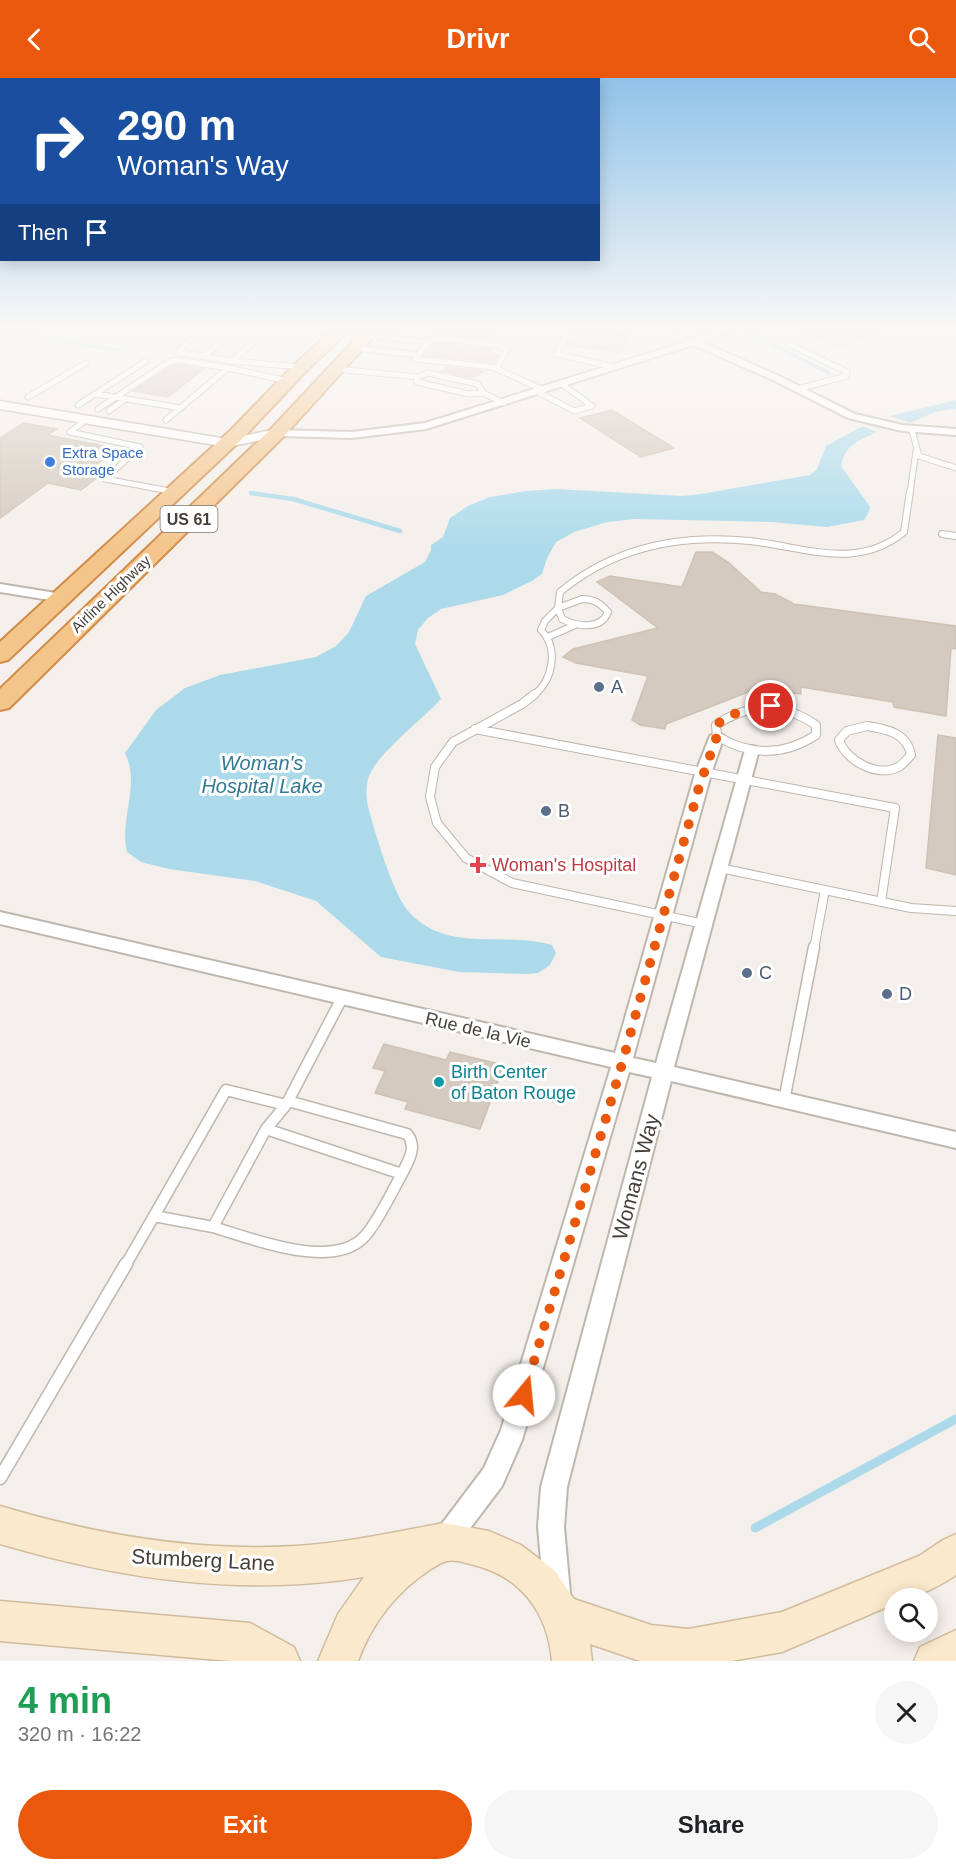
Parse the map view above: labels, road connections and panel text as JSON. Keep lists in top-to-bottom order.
{
  "streets": {
    "highway": ["US 61", "Airline Highway"],
    "main road": ["Stumberg Lane"],
    "street": ["Rue de la Vie", "Womans Way"]
  },
  "crossings": [
    ["Rue de la Vie", "Womans Way"],
    ["Womans Way", "Stumberg Lane"]
  ],
  "water": ["Woman's Hospital Lake"],
  "places": {
    "other": [
      "Extra Space Storage",
      "A",
      "B",
      "C",
      "D",
      "Birth Center of Baton Rouge"
    ],
    "health": ["Woman's Hospital"]
  },
  "page": {
    "header": "Drivr",
    "turn": ["290 m", "Woman's Way"],
    "then": "Then",
    "heading": ["4 min", "320 m · 16:22"],
    "buttons": ["Exit", "Share"]
  }
}
